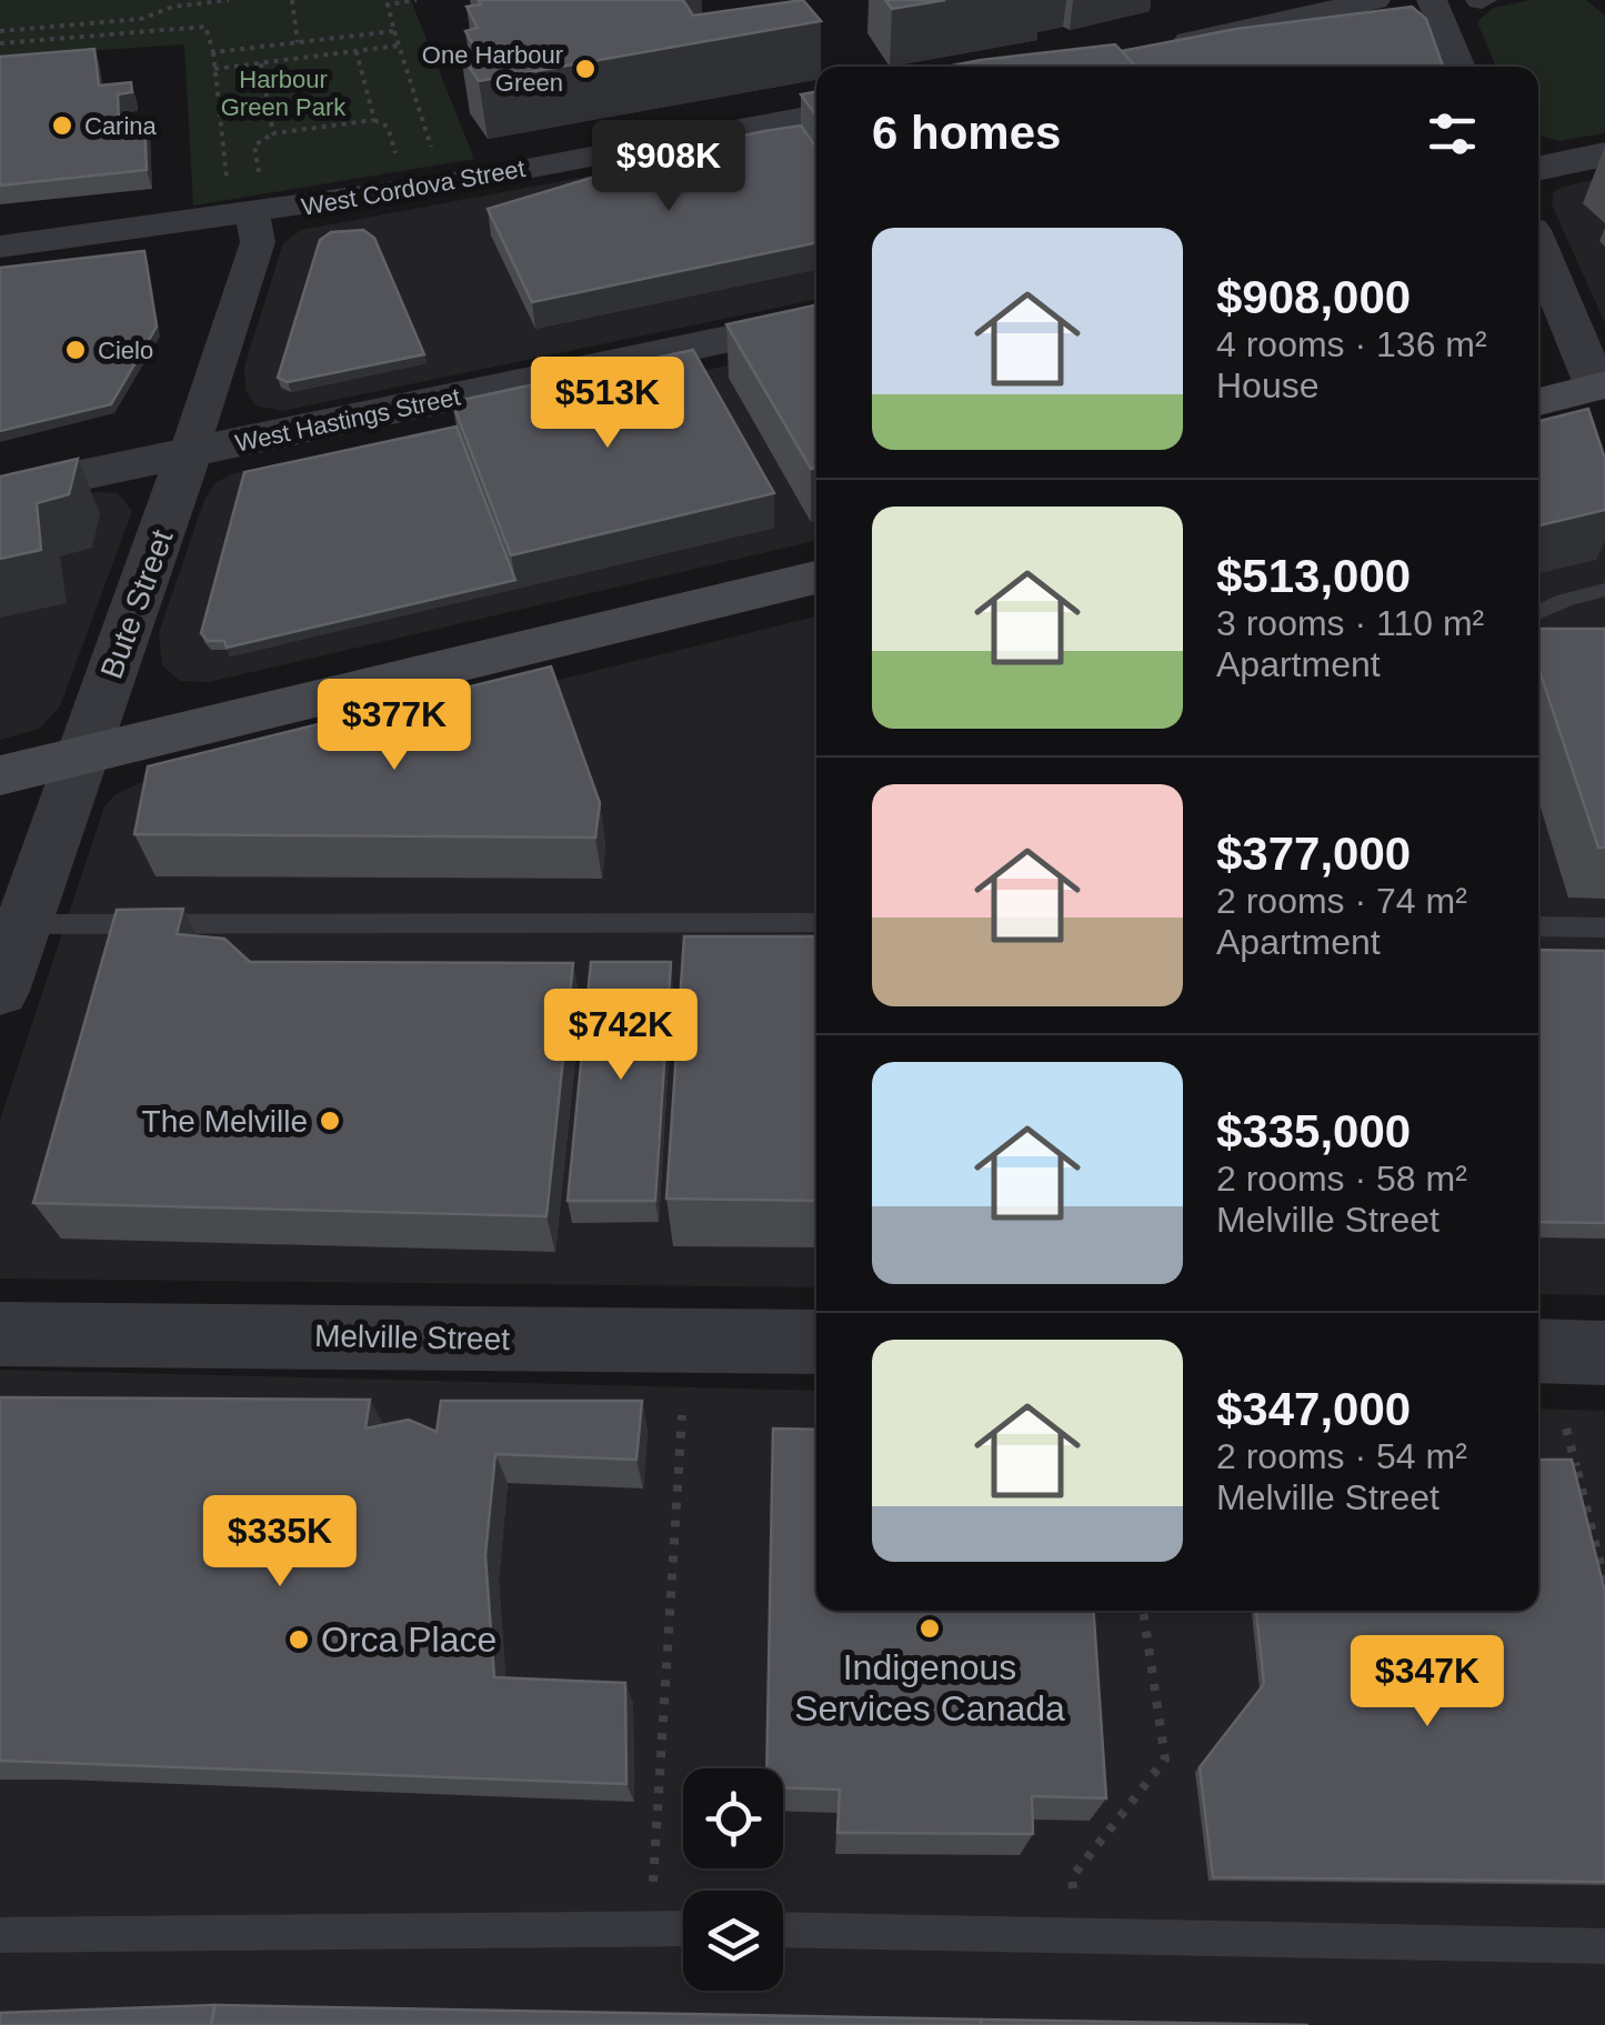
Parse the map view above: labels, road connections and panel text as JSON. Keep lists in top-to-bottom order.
{
  "streets": {
    "street": [
      "West Cordova Street",
      "West Hastings Street",
      "Bute Street",
      "Melville Street"
    ]
  },
  "crossings": [
    ["West Cordova Street", "Bute Street"],
    ["West Hastings Street", "Bute Street"]
  ],
  "parks": ["Harbour Green Park"],
  "places": [
    "One Harbour Green",
    "Carina",
    "Cielo",
    "The Melville",
    "Indigenous Services Canada",
    "Orca Place"
  ],
  "page": {
    "heading": "6 homes",
    "price": [
      "$908K",
      "$513K",
      "$377K",
      "$742K",
      "$335K",
      "$347K"
    ],
    "list": [
      {
        "name": "$908,000",
        "note": "4 rooms · 136 m² · House"
      },
      {
        "name": "$513,000",
        "note": "3 rooms · 110 m² · Apartment"
      },
      {
        "name": "$377,000",
        "note": "2 rooms · 74 m² · Apartment"
      },
      {
        "name": "$335,000",
        "note": "2 rooms · 58 m² · Melville Street"
      },
      {
        "name": "$347,000",
        "note": "2 rooms · 54 m² · Melville Street"
      }
    ]
  }
}
